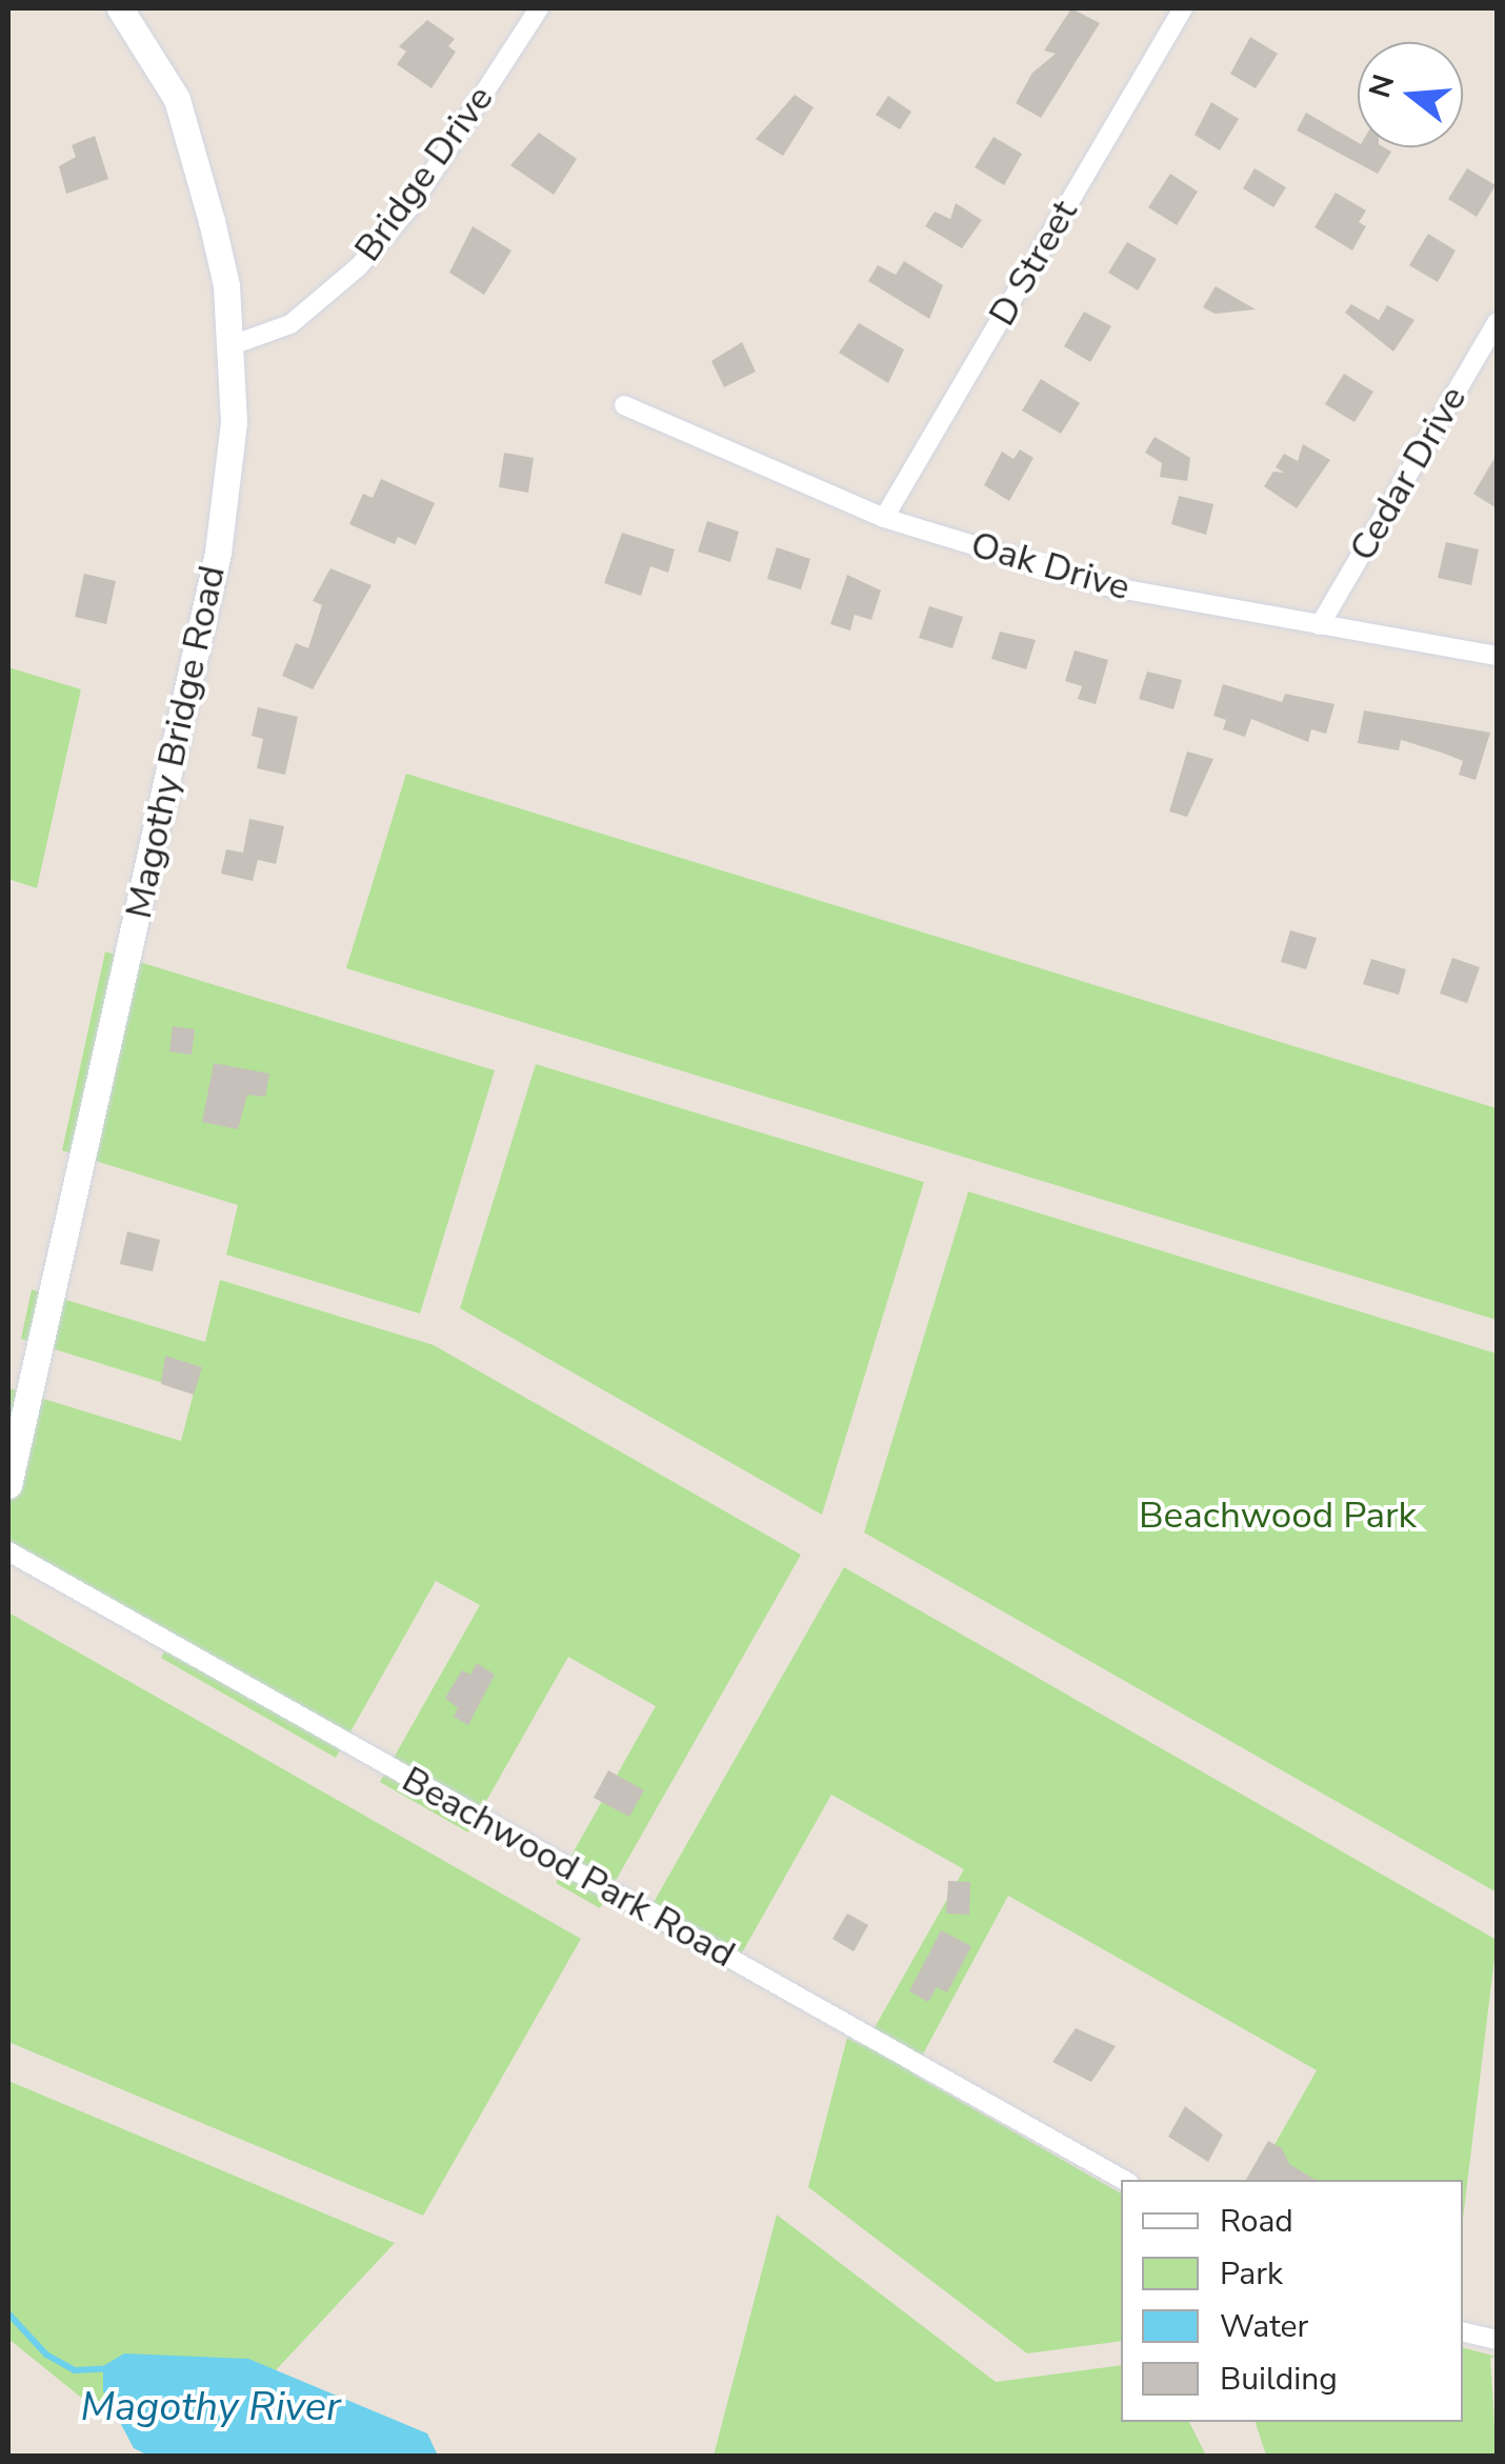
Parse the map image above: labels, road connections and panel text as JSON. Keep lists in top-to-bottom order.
{
  "streets": {
    "main road": ["Magothy Bridge Road"],
    "street": [
      "Bridge Drive",
      "D Street",
      "Cedar Drive",
      "Oak Drive",
      "Beachwood Park Road"
    ]
  },
  "crossings": [
    ["Bridge Drive", "Magothy Bridge Road"],
    ["D Street", "Oak Drive"],
    ["Cedar Drive", "Oak Drive"]
  ],
  "water": ["Magothy River"],
  "parks": ["Beachwood Park"],
  "legend": [
    "Road",
    "Park",
    "Water",
    "Building"
  ],
  "north": "left"
}
